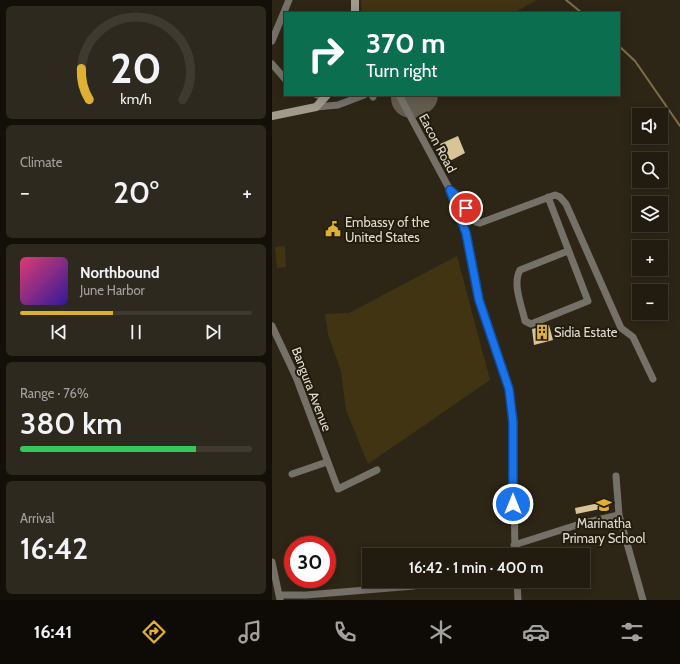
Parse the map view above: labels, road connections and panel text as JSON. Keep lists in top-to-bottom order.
{
  "streets": {
    "street": ["Eacon Road", "Bangura Avenue"]
  },
  "places": {
    "public building": ["Embassy of the United States"],
    "building": ["Sidia Estate"],
    "school or university": ["Marinatha Primary School"]
  },
  "page": {
    "turn": ["370 m", "Turn right"],
    "map_buttons": ["+", "−"],
    "tile": [
      "Climate",
      ["Range · 76%", "380 km"],
      ["Arrival", "16:42"]
    ],
    "heat": ["−", "20°", "+"],
    "song": ["Northbound", "June Harbor"],
    "limit": "30",
    "trip": "16:42 · 1 min · 400 m",
    "tabs": "16:41",
    "gauge": ["20", "km/h"]
  }
}
